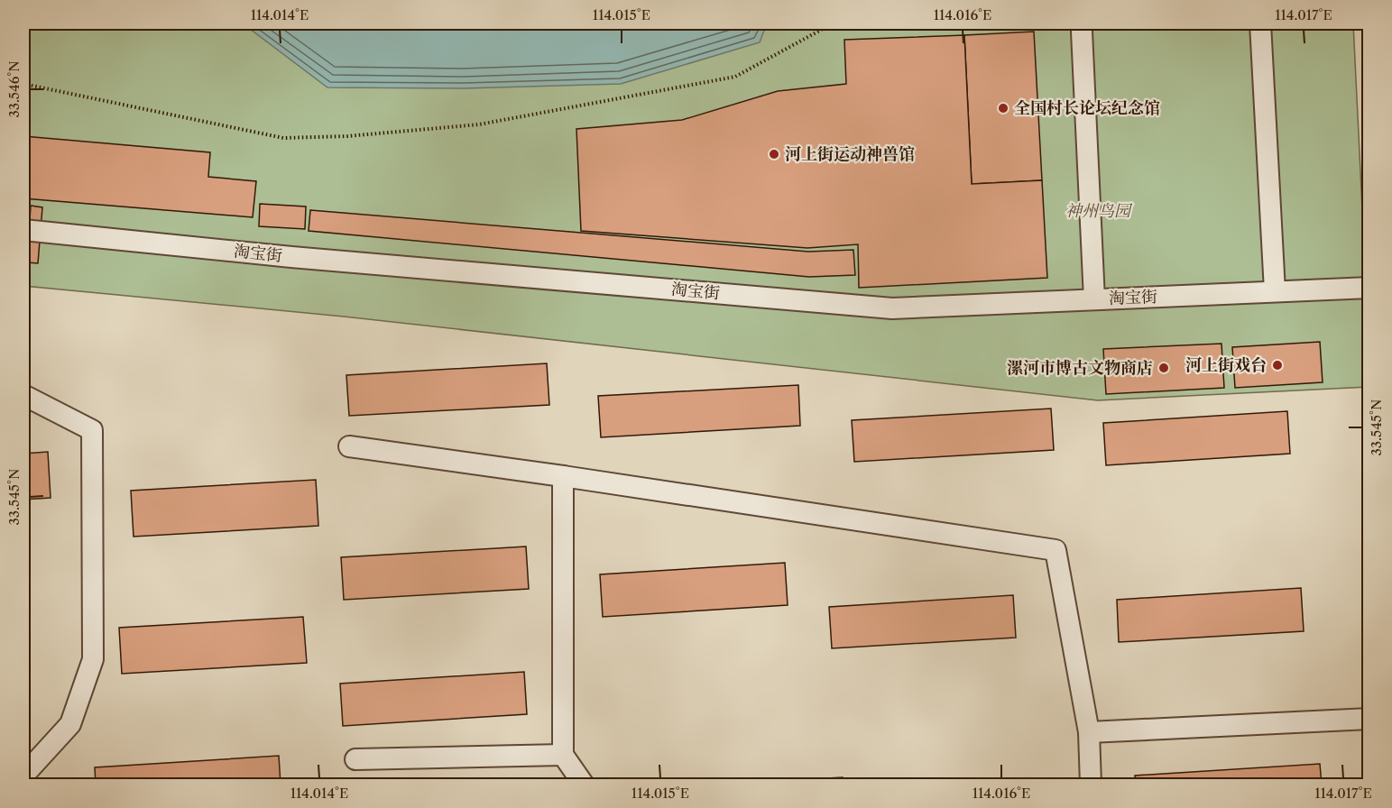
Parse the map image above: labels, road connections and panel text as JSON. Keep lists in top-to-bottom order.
{
  "streets": {
    "street": ["淘宝街"]
  },
  "parks": ["神州鸟园"],
  "places": [
    "全国村长论坛纪念馆",
    "河上街运动神兽馆",
    "河上街戏台",
    "漯河市博古文物商店"
  ],
  "coordinates": [
    "114.014°E",
    "114.015°E",
    "114.016°E",
    "114.017°E",
    "33.546°N",
    "33.545°N"
  ]
}
